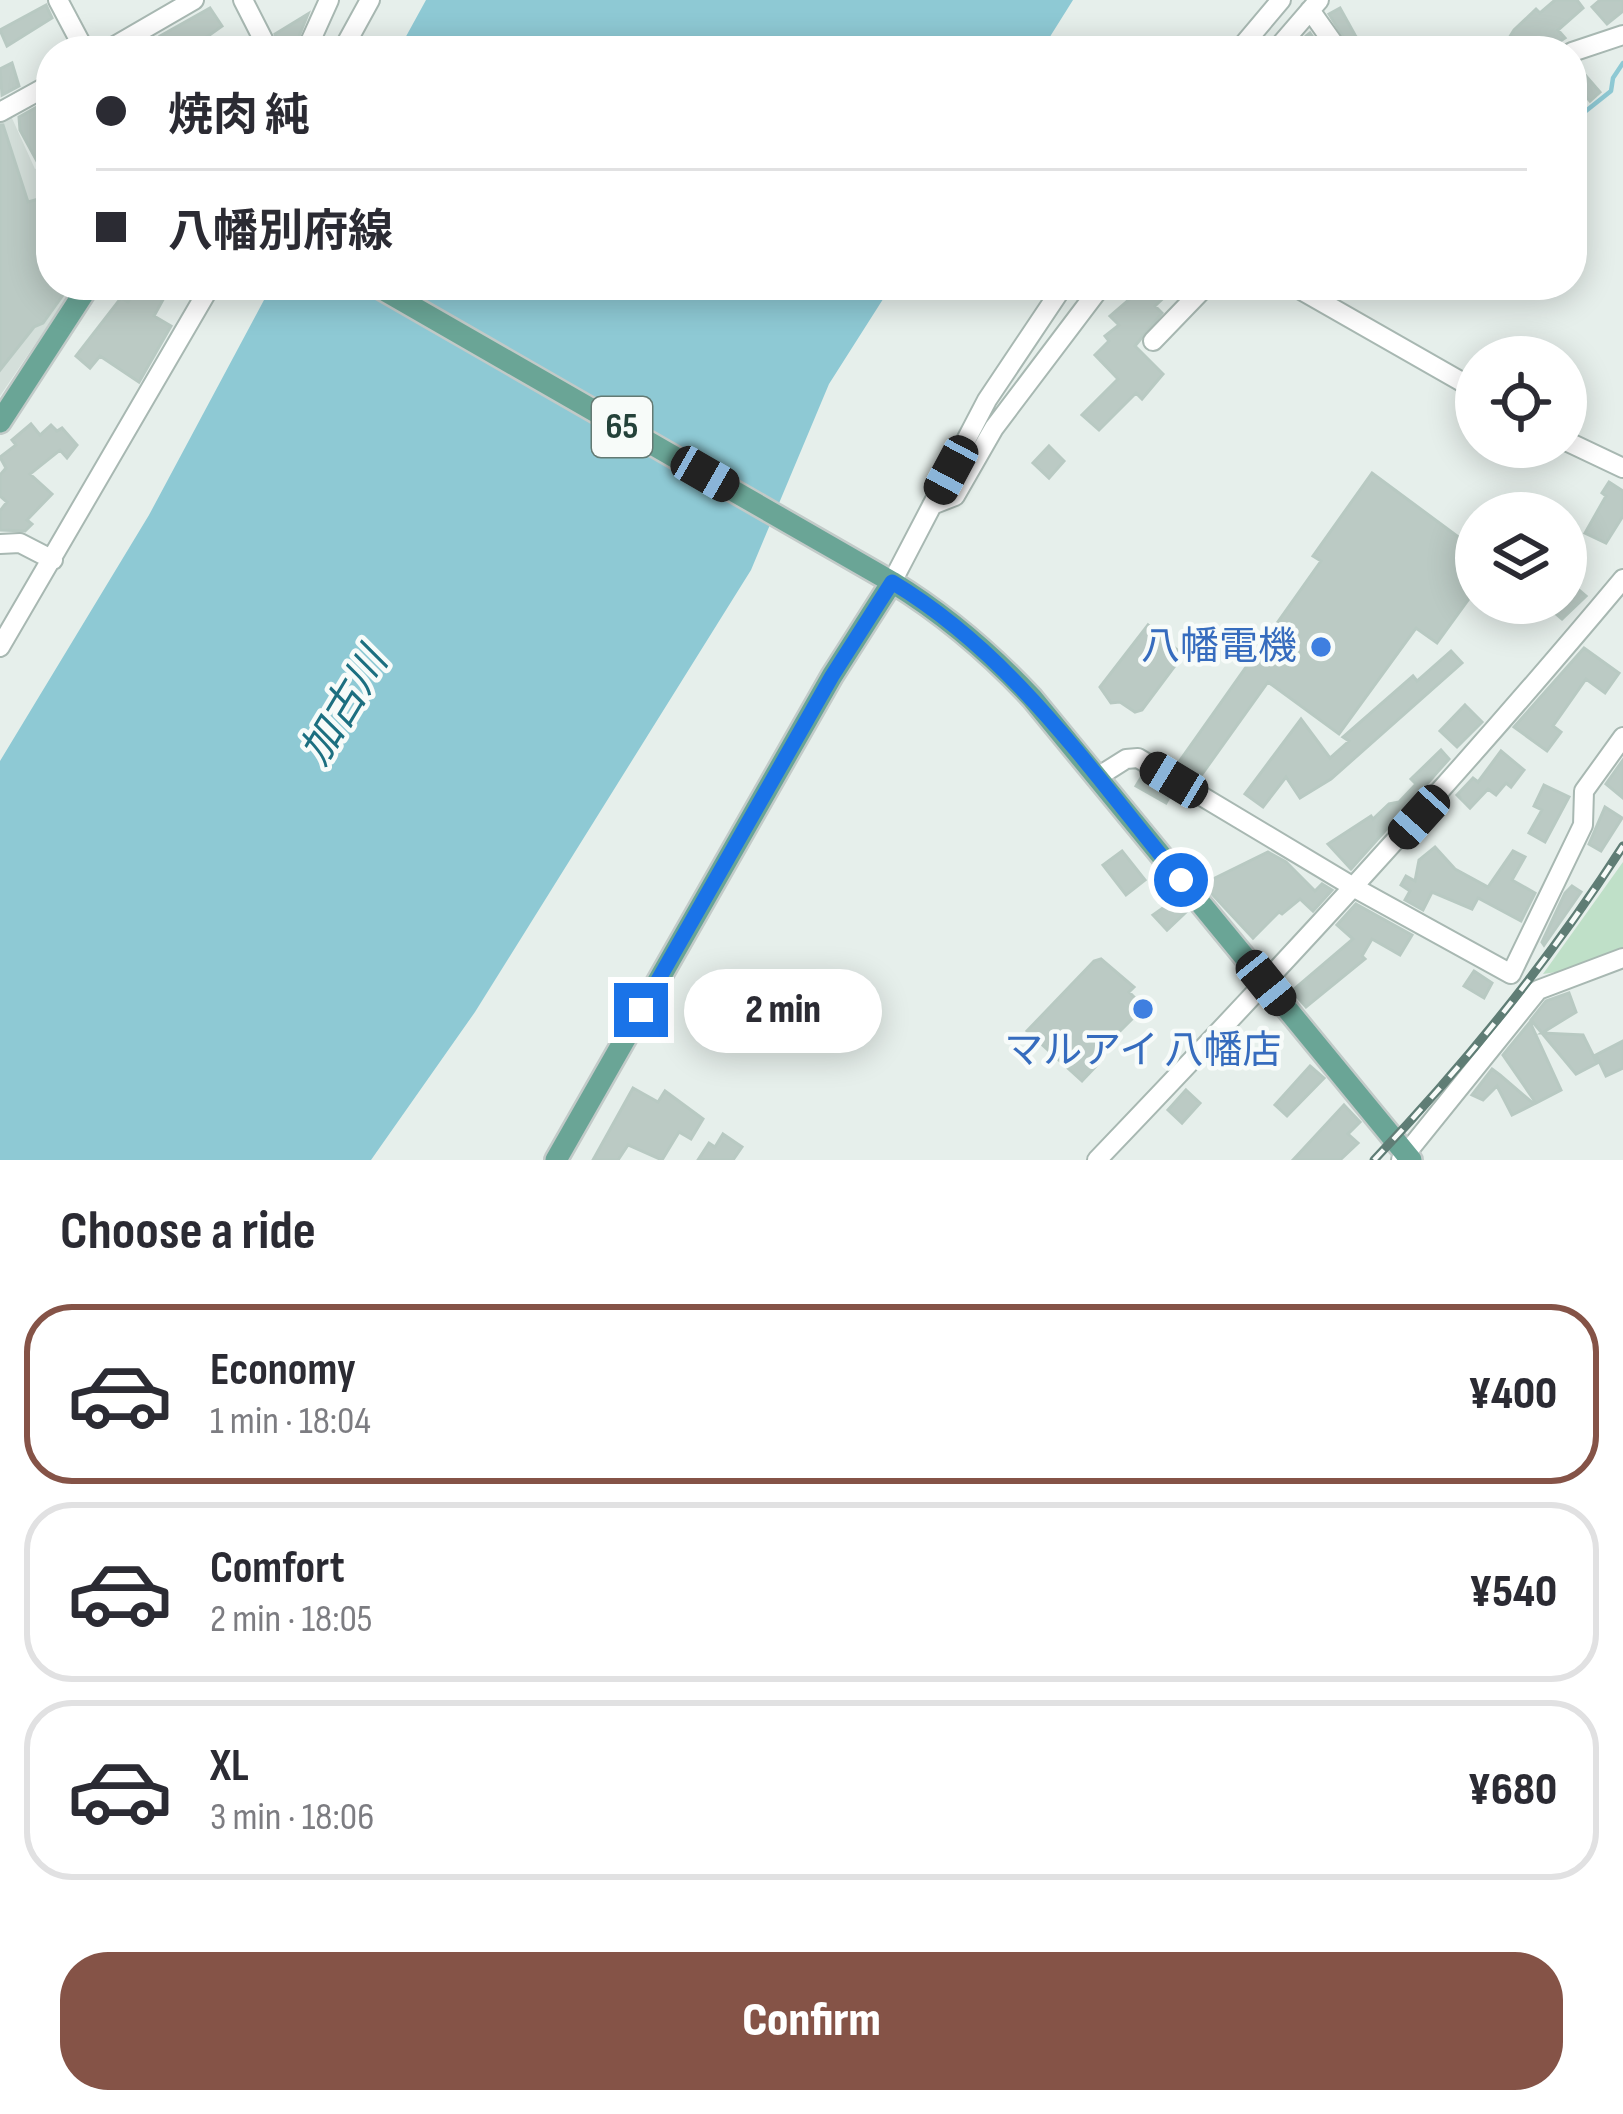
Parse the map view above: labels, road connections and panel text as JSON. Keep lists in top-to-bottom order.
{
  "streets": {
    "main road": ["65"]
  },
  "water": ["加古川"],
  "places": ["八幡電機", "マルアイ 八幡店"],
  "page": {
    "banner": ["焼肉 純", "八幡別府線"],
    "bubble": "2 min",
    "heading": "Choose a ride",
    "list": [
      {
        "name": "Economy",
        "note": "1 min · 18:04",
        "value": "¥400"
      },
      {
        "name": "Comfort",
        "note": "2 min · 18:05",
        "value": "¥540"
      },
      {
        "name": "XL",
        "note": "3 min · 18:06",
        "value": "¥680"
      }
    ],
    "buttons": "Confirm"
  }
}
